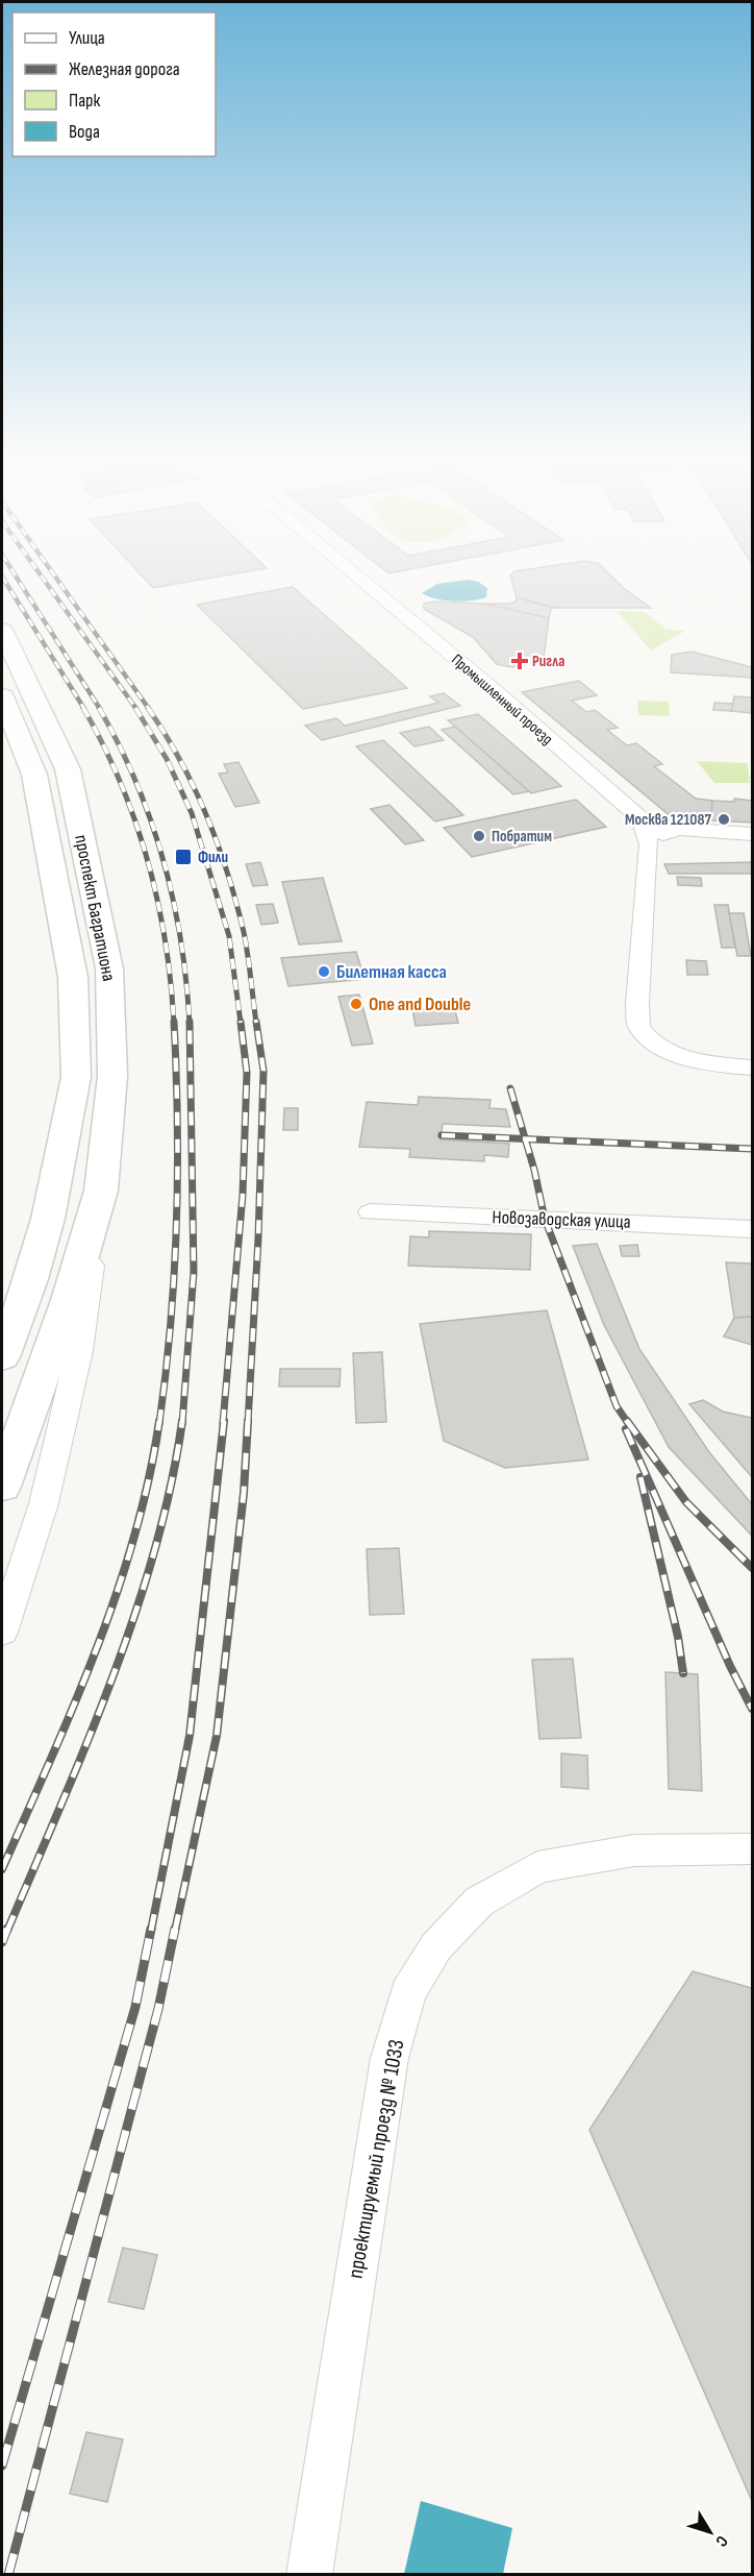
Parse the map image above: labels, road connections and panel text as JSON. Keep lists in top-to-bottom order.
{
  "streets": {
    "main road": ["проспект Багратиона"],
    "street": ["Промышленный проезд", "Новозаводская улица", "проектируемый проезд № 1033"]
  },
  "places": {
    "health": ["Ригла"],
    "other": [
      "Москва 121087",
      "Побратим",
      "Билетная касса",
      "One and Double"
    ],
    "transit": ["Фили"]
  },
  "legend": [
    "Улица",
    "Железная дорога",
    "Парк",
    "Вода"
  ],
  "north": "bottom right"
}
